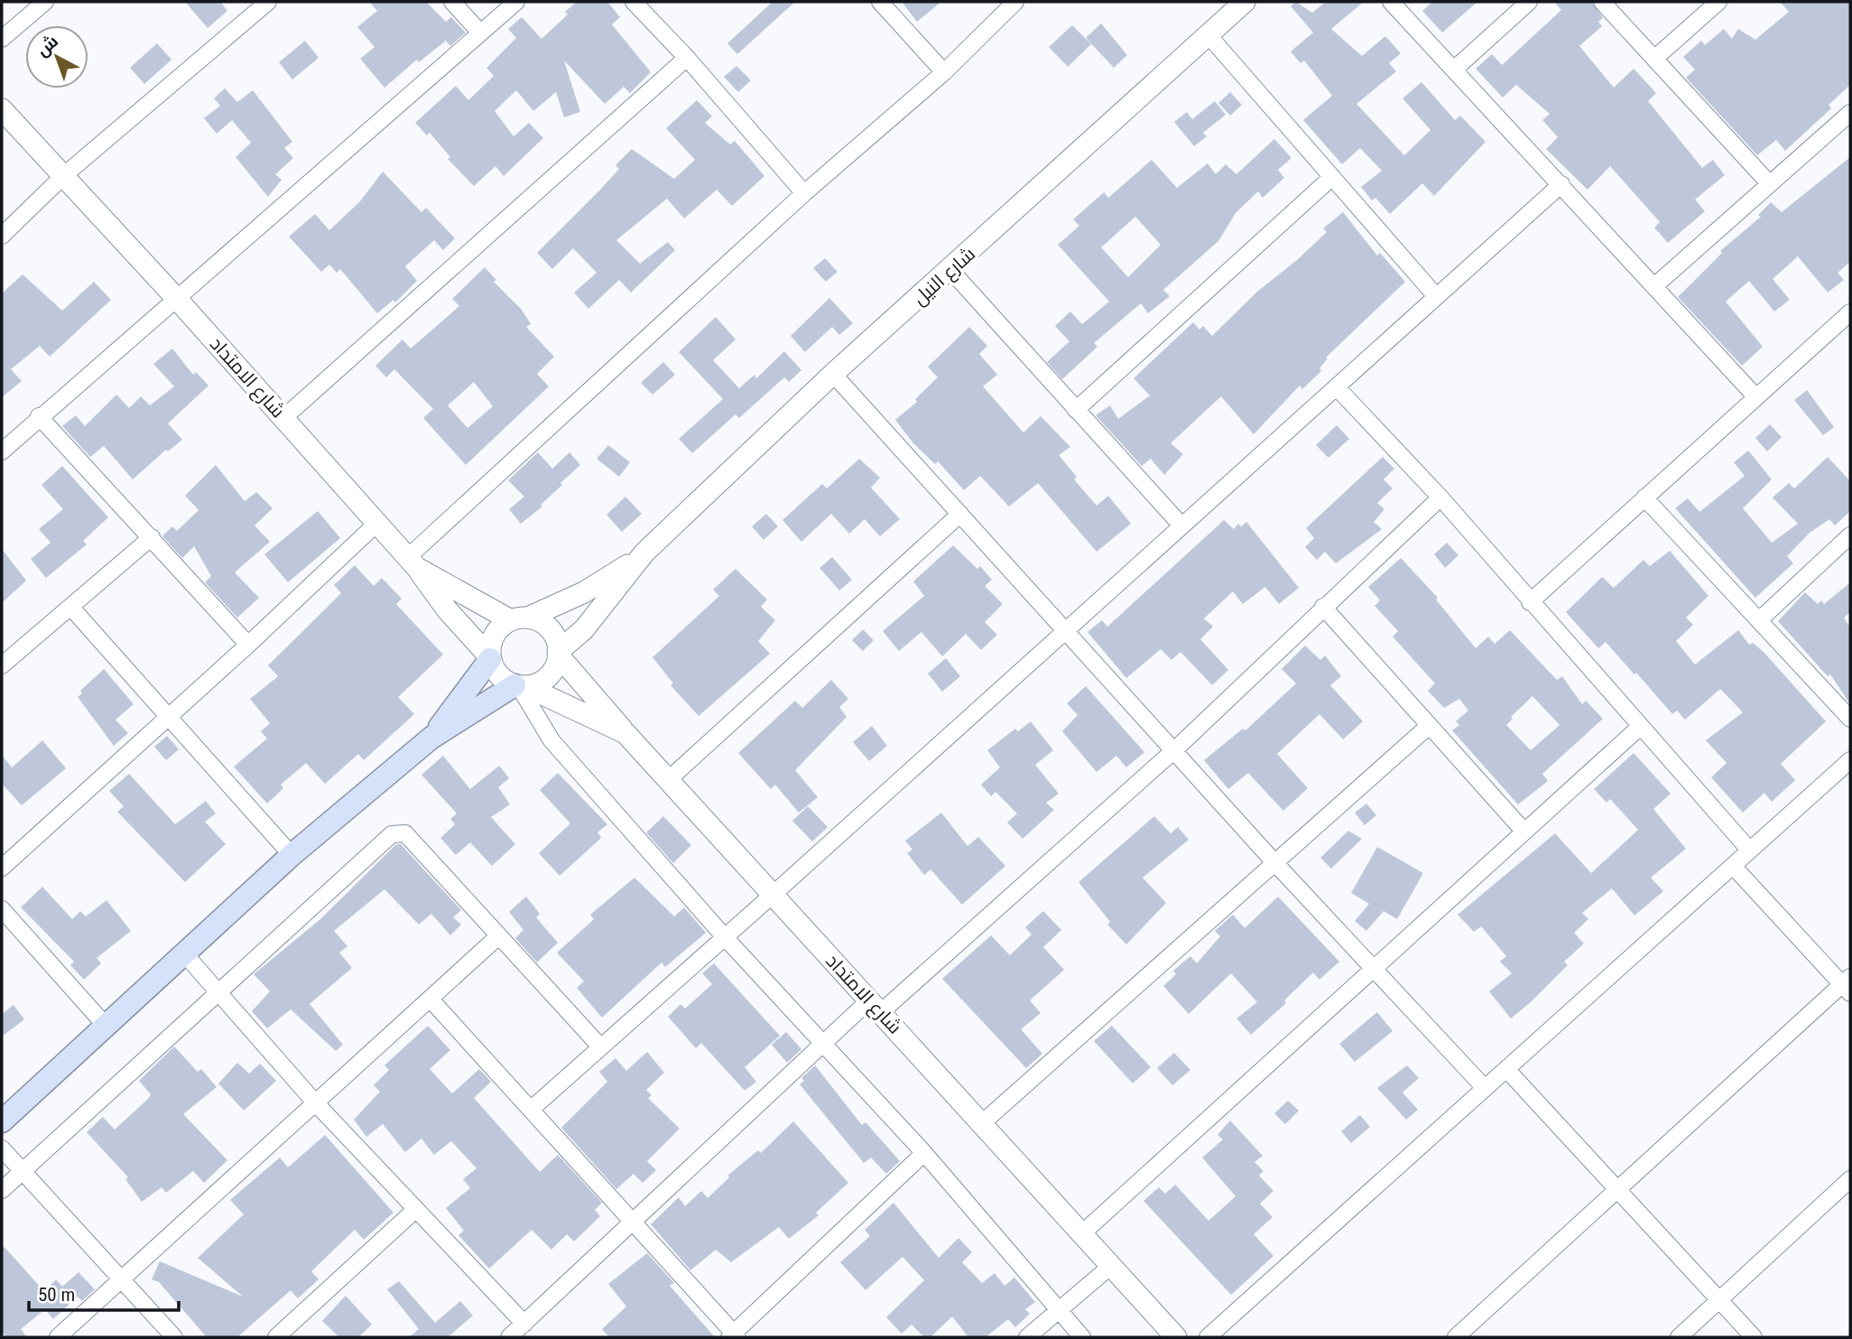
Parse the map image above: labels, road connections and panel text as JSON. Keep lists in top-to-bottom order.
{
  "streets": {
    "street": ["شارع النيل", "شارع الامتداد"]
  },
  "crossings": [
    ["شارع النيل", "شارع الامتداد"]
  ],
  "scale_bar": "50 m",
  "north": "top left"
}
